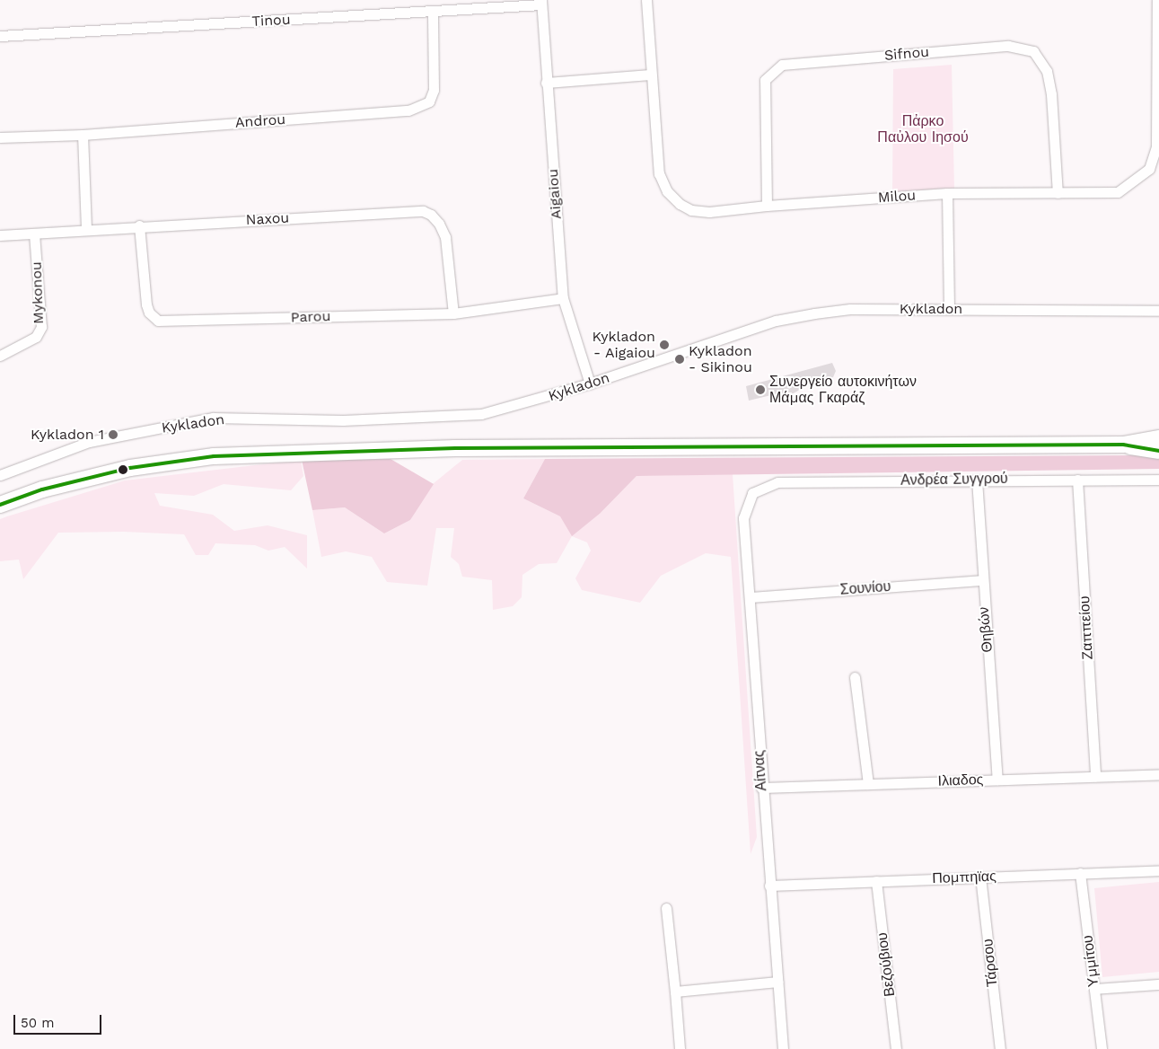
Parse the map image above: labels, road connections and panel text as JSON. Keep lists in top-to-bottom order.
{
  "streets": {
    "street": [
      "Tinou",
      "Sifnou",
      "Androu",
      "Aigaiou",
      "Milou",
      "Naxou",
      "Mykonou",
      "Kykladon",
      "Parou",
      "Ανδρέα Συγγρού",
      "Σουνίου",
      "Ζαππείου",
      "Θηβών",
      "Αίτνας",
      "Ιλιαδος",
      "Πομπηϊας",
      "Υμμίτου",
      "Τάρσου",
      "Βεζούβιου"
    ]
  },
  "crossings": [
    ["Tinou", "Androu"],
    ["Tinou", "Aigaiou"],
    ["Sifnou", "Milou"],
    ["Aigaiou", "Kykladon"],
    ["Aigaiou", "Parou"],
    ["Naxou", "Mykonou"],
    ["Naxou", "Parou"],
    ["Ανδρέα Συγγρού", "Ζαππείου"],
    ["Ανδρέα Συγγρού", "Θηβών"],
    ["Ανδρέα Συγγρού", "Αίτνας"],
    ["Σουνίου", "Θηβών"],
    ["Σουνίου", "Αίτνας"],
    ["Ζαππείου", "Ιλιαδος"],
    ["Θηβών", "Ιλιαδος"],
    ["Αίτνας", "Ιλιαδος"],
    ["Αίτνας", "Πομπηϊας"],
    ["Πομπηϊας", "Υμμίτου"],
    ["Πομπηϊας", "Τάρσου"],
    ["Πομπηϊας", "Βεζούβιου"]
  ],
  "parks": ["Πἀρκο Παὐλου Ιησού"],
  "places": [
    "Kykladon - Aigaiou",
    "Kykladon - Sikinou",
    "Συνεργείο αυτοκινήτων Μάμας Γκαράζ",
    "Kykladon 1"
  ],
  "scale_bar": "50 m"
}
